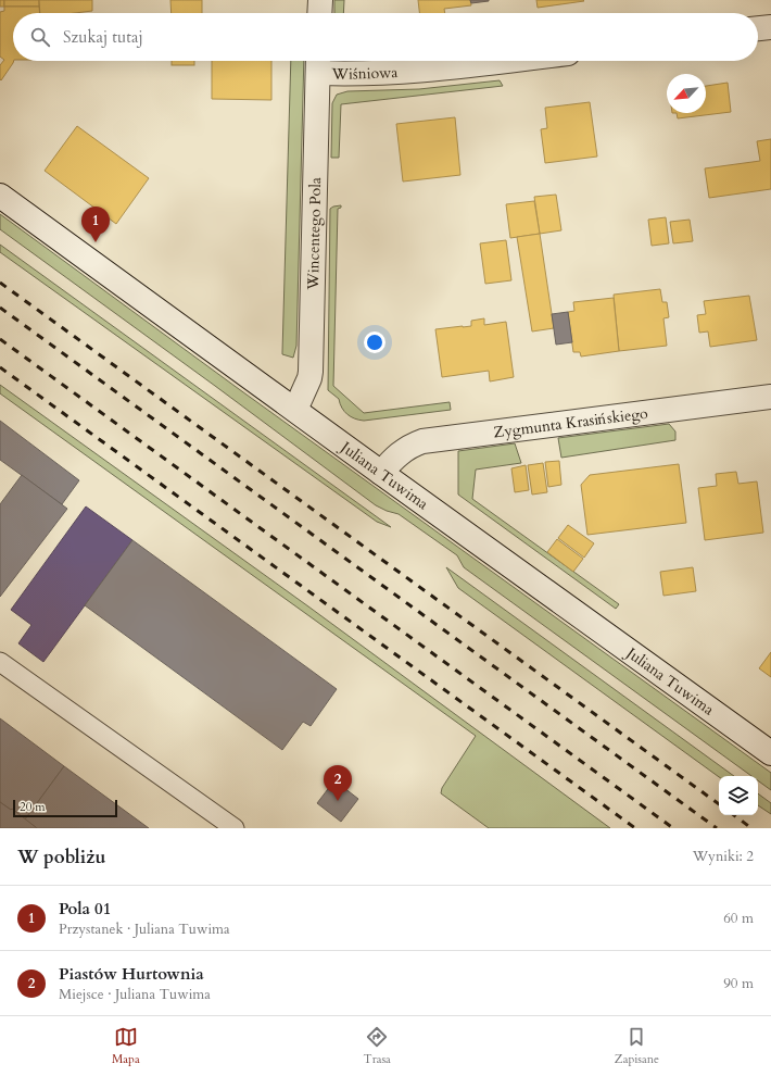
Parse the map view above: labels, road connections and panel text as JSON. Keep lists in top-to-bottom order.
{
  "streets": {
    "street": [
      "Wiśniowa",
      "Wincentego Pola",
      "Zygmunta Krasińskiego",
      "Juliana Tuwima"
    ]
  },
  "crossings": [
    ["Wiśniowa", "Wincentego Pola"],
    ["Wincentego Pola", "Juliana Tuwima"],
    ["Zygmunta Krasińskiego", "Juliana Tuwima"]
  ],
  "scale_bar": "20 m",
  "north": "bottom left",
  "page": {
    "search": "Szukaj tutaj",
    "pins": ["1", "2"],
    "scale": "20 m",
    "heading": ["W pobliżu", "Wyniki: 2"],
    "list": [
      {
        "mark": "1",
        "name": "Pola 01",
        "note": "Przystanek · Juliana Tuwima",
        "value": "60 m"
      },
      {
        "mark": "2",
        "name": "Piastów Hurtownia",
        "note": "Miejsce · Juliana Tuwima",
        "value": "90 m"
      }
    ],
    "nav": ["Mapa", "Trasa", "Zapisane"]
  }
}
